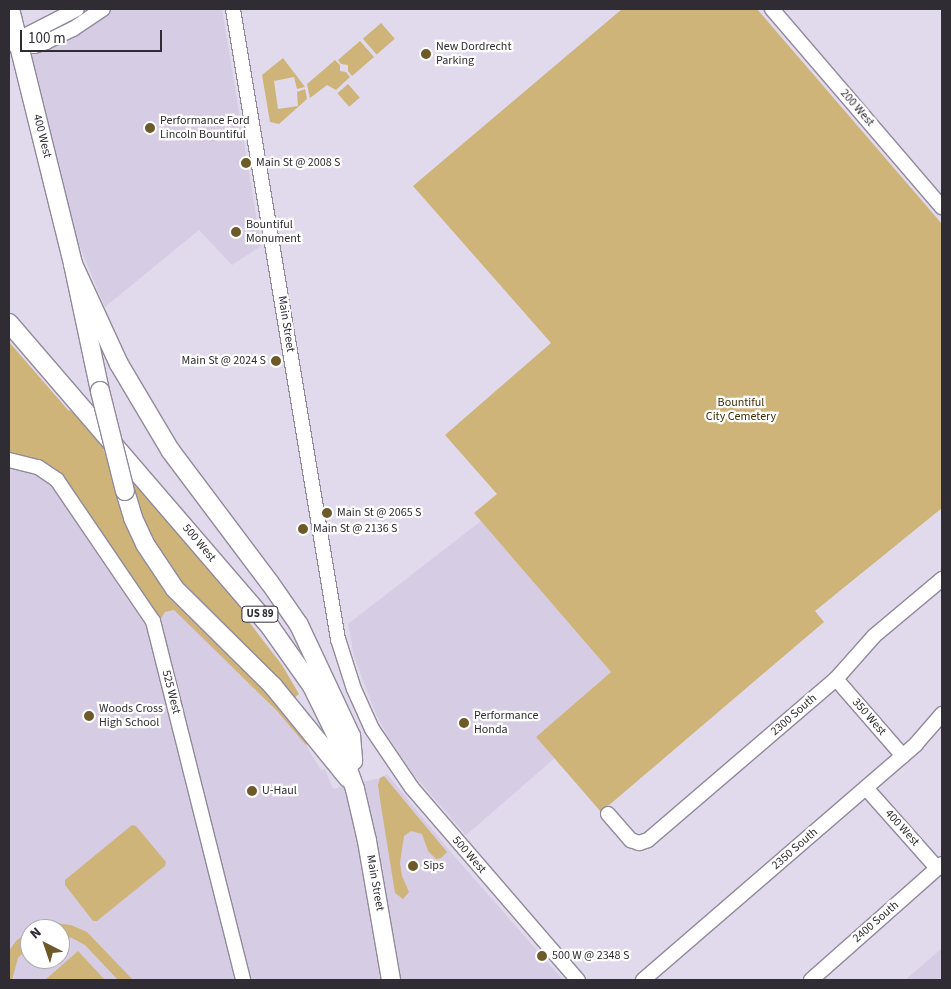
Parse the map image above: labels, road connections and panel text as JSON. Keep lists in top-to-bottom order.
{
  "streets": {
    "main road": [
      "400 West",
      "Main Street",
      "500 West",
      "US 89"
    ],
    "street": [
      "200 West",
      "525 West",
      "2300 South",
      "350 West",
      "2350 South",
      "2400 South"
    ]
  },
  "crossings": [
    ["400 West", "2350 South"],
    ["400 West", "2400 South"],
    ["Main Street", "500 West"],
    ["2300 South", "350 West"],
    ["350 West", "2350 South"]
  ],
  "parks": ["Bountiful City Cemetery"],
  "places": [
    "New Dordrecht Parking",
    "Performance Ford Lincoln Bountiful",
    "Main St @ 2008 S",
    "Bountiful Monument",
    "Main St @ 2024 S",
    "Main St @ 2065 S",
    "Main St @ 2136 S",
    "Woods Cross High School",
    "Performance Honda",
    "U-Haul",
    "Sips",
    "500 W @ 2348 S"
  ],
  "scale_bar": "100 m",
  "north": "top left"
}
